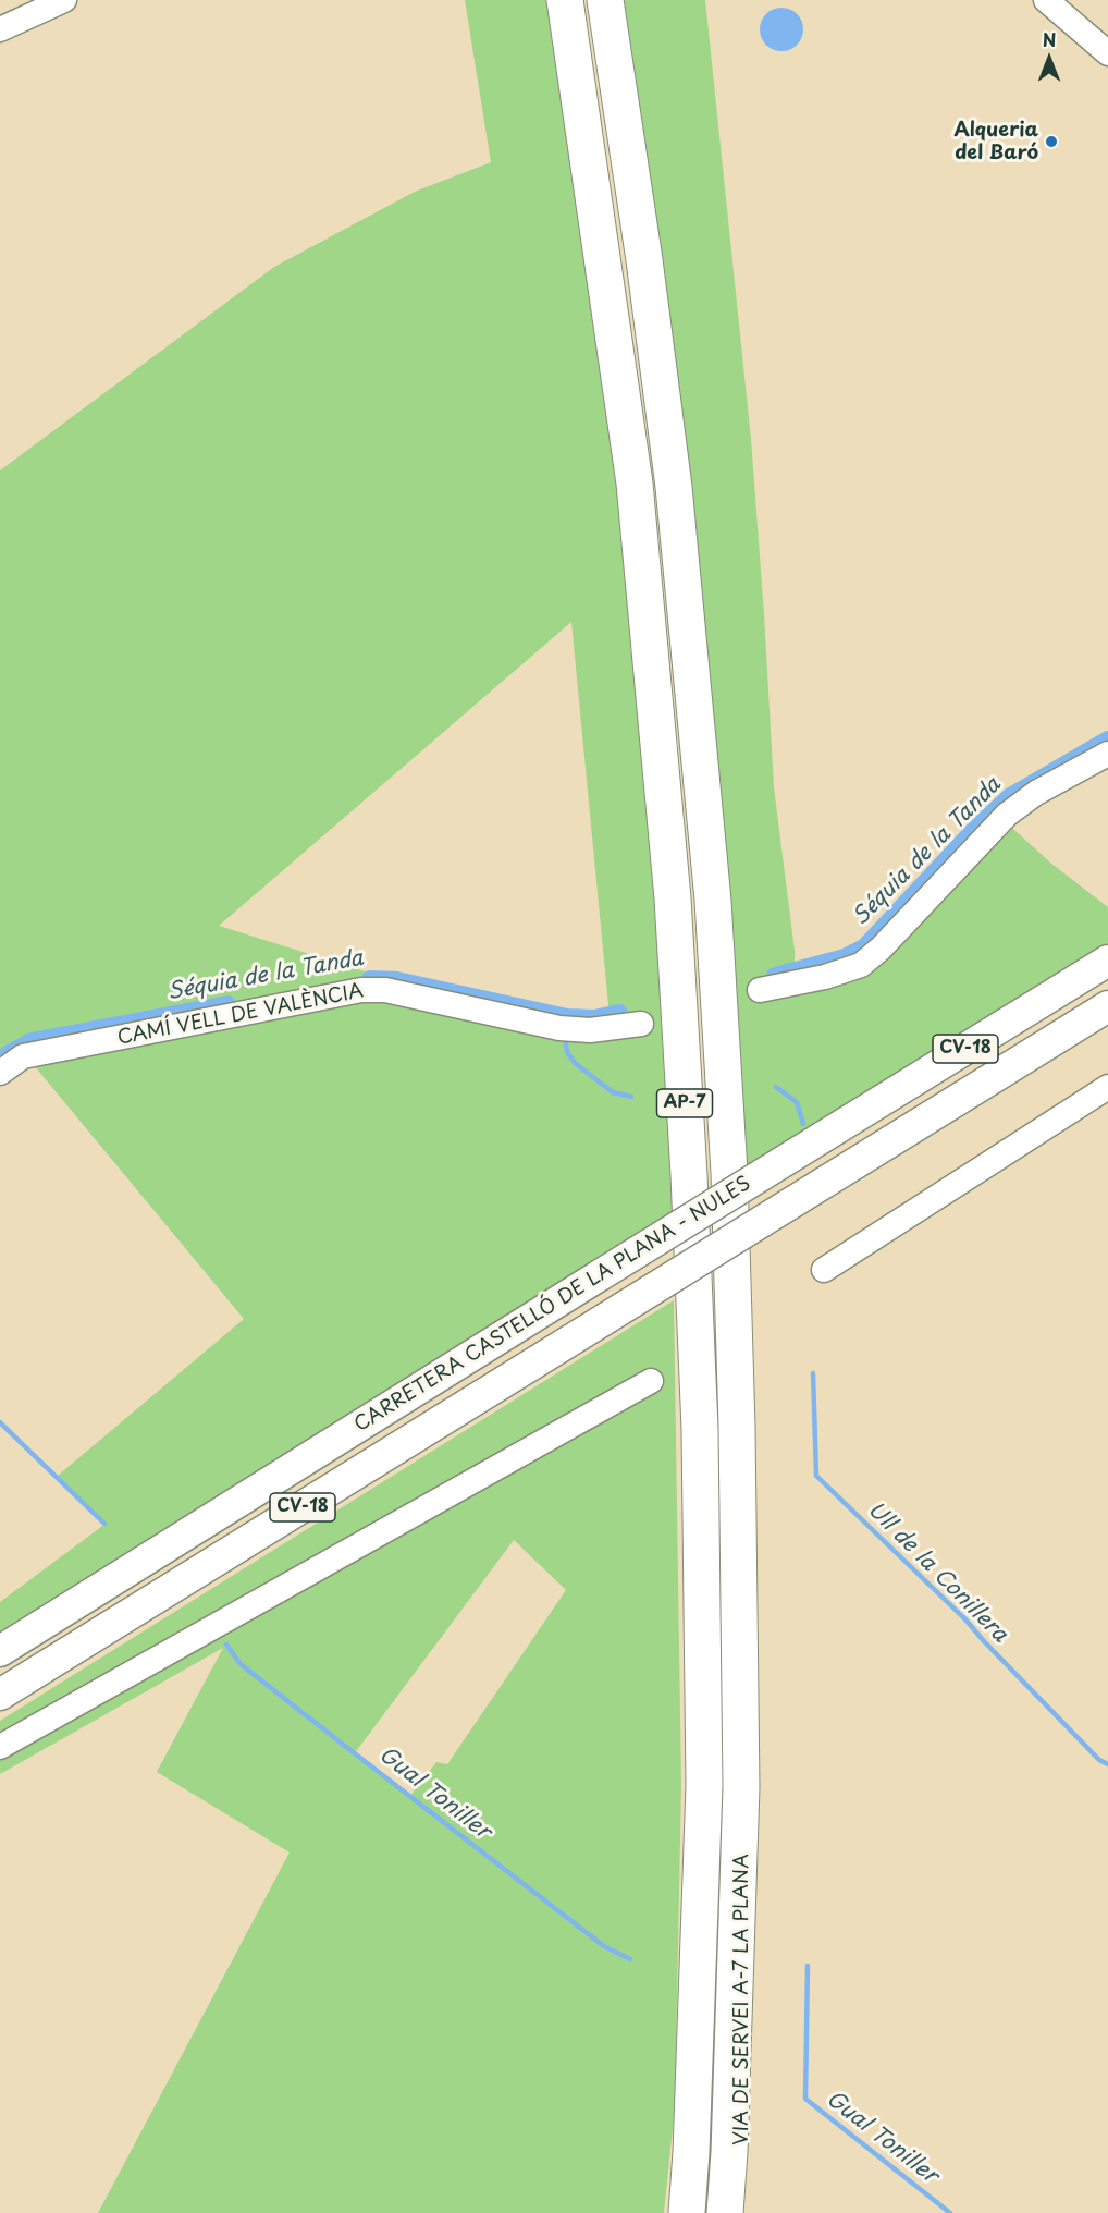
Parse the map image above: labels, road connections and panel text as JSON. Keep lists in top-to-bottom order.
{
  "streets": {
    "highway": ["AP-7"],
    "main road": ["CV-18", "CARRETERA CASTELLÓ DE LA PLANA - NULES"],
    "street": ["CAMÍ VELL DE VALÈNCIA", "VIA DE SERVEI A-7 LA PLANA"]
  },
  "crossings": [
    ["AP-7", "VIA DE SERVEI A-7 LA PLANA"]
  ],
  "water": ["Séquia de la Tanda", "Ull de la Conillera", "Gual Toniller"],
  "places": ["Alqueria del Baró"],
  "north": "top"
}
